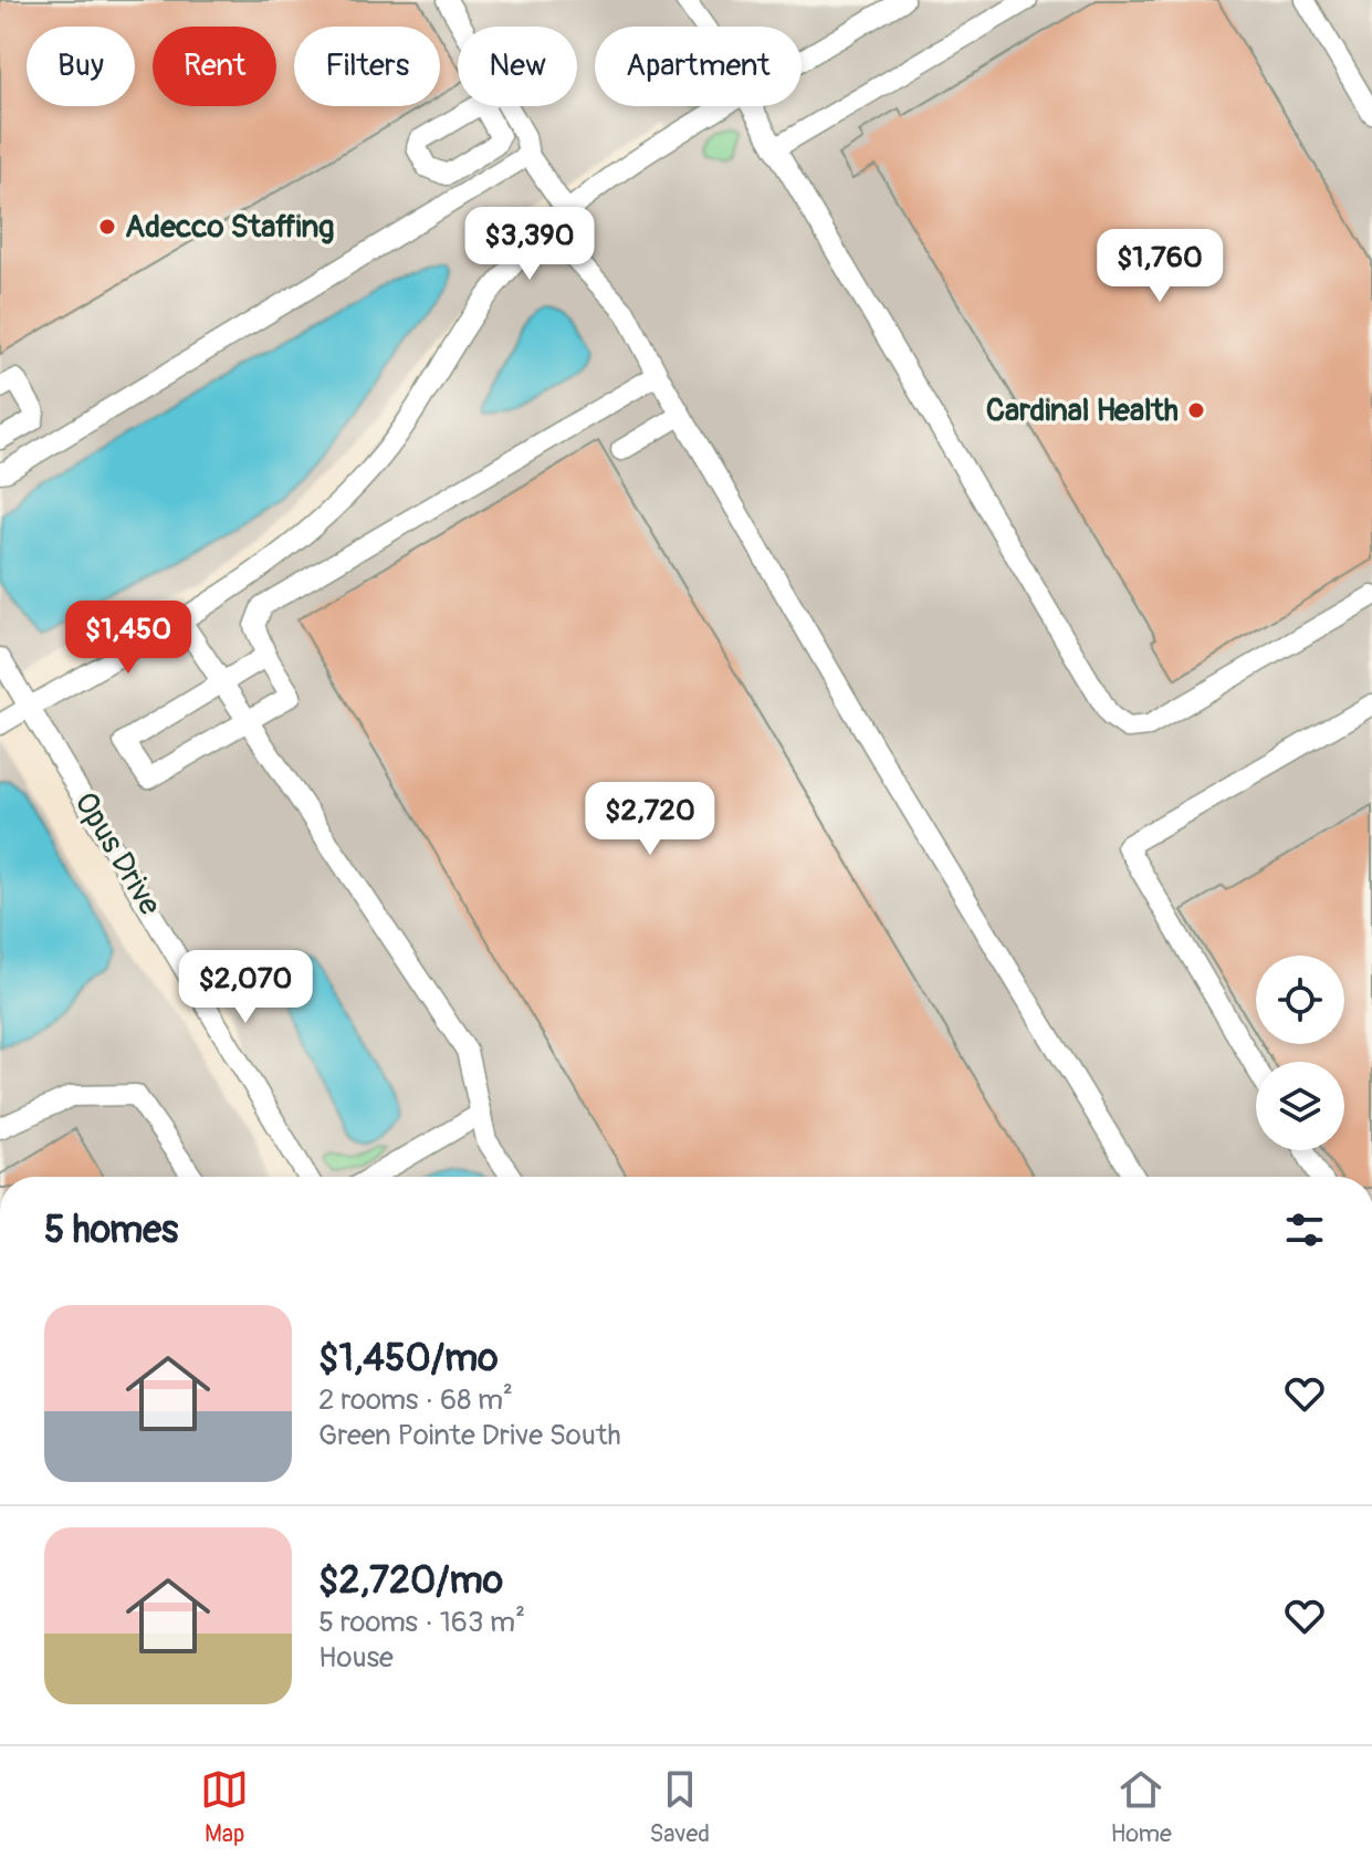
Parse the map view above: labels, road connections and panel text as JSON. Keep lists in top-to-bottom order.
{
  "streets": {
    "street": ["Opus Drive"]
  },
  "places": ["Adecco Staffing", "Cardinal Health"],
  "page": {
    "chip": [
      "Buy",
      "Rent",
      "Filters",
      "New",
      "Apartment"
    ],
    "price": [
      "$3,390",
      "$1,760",
      "$1,450",
      "$2,720",
      "$2,070"
    ],
    "heading": "5 homes",
    "list": [
      {
        "name": "$1,450/mo",
        "note": "2 rooms · 68 m² · Green Pointe Drive South"
      },
      {
        "name": "$2,720/mo",
        "note": "5 rooms · 163 m² · House"
      }
    ],
    "tabs": ["Map", "Saved", "Home"]
  }
}
